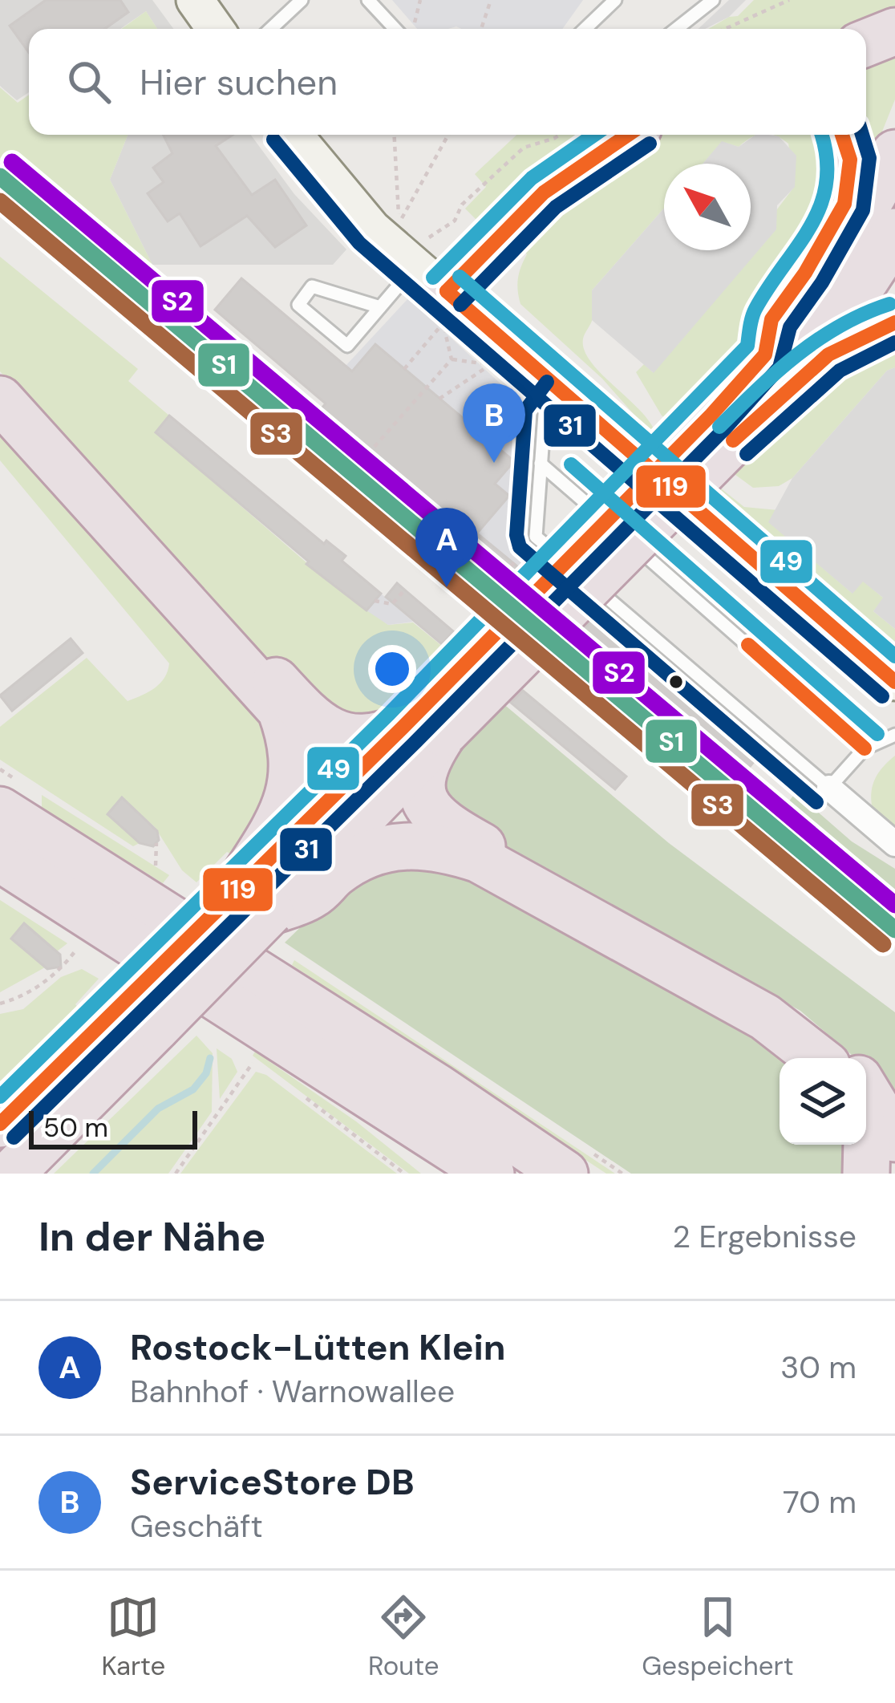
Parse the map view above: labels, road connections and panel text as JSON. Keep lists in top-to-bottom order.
{
  "lines": [
    "transit line 119",
    "transit line 31",
    "transit line 49",
    "transit line S2",
    "transit line S1",
    "transit line S3"
  ],
  "scale_bar": "50 m",
  "north": "top left",
  "page": {
    "search": "Hier suchen",
    "pins": ["B", "A"],
    "scale": "50 m",
    "heading": ["In der Nähe", "2 Ergebnisse"],
    "list": [
      {
        "mark": "A",
        "name": "Rostock-Lütten Klein",
        "note": "Bahnhof · Warnowallee",
        "value": "30 m"
      },
      {
        "mark": "B",
        "name": "ServiceStore DB",
        "note": "Geschäft",
        "value": "70 m"
      }
    ],
    "nav": ["Karte", "Route", "Gespeichert"]
  }
}
